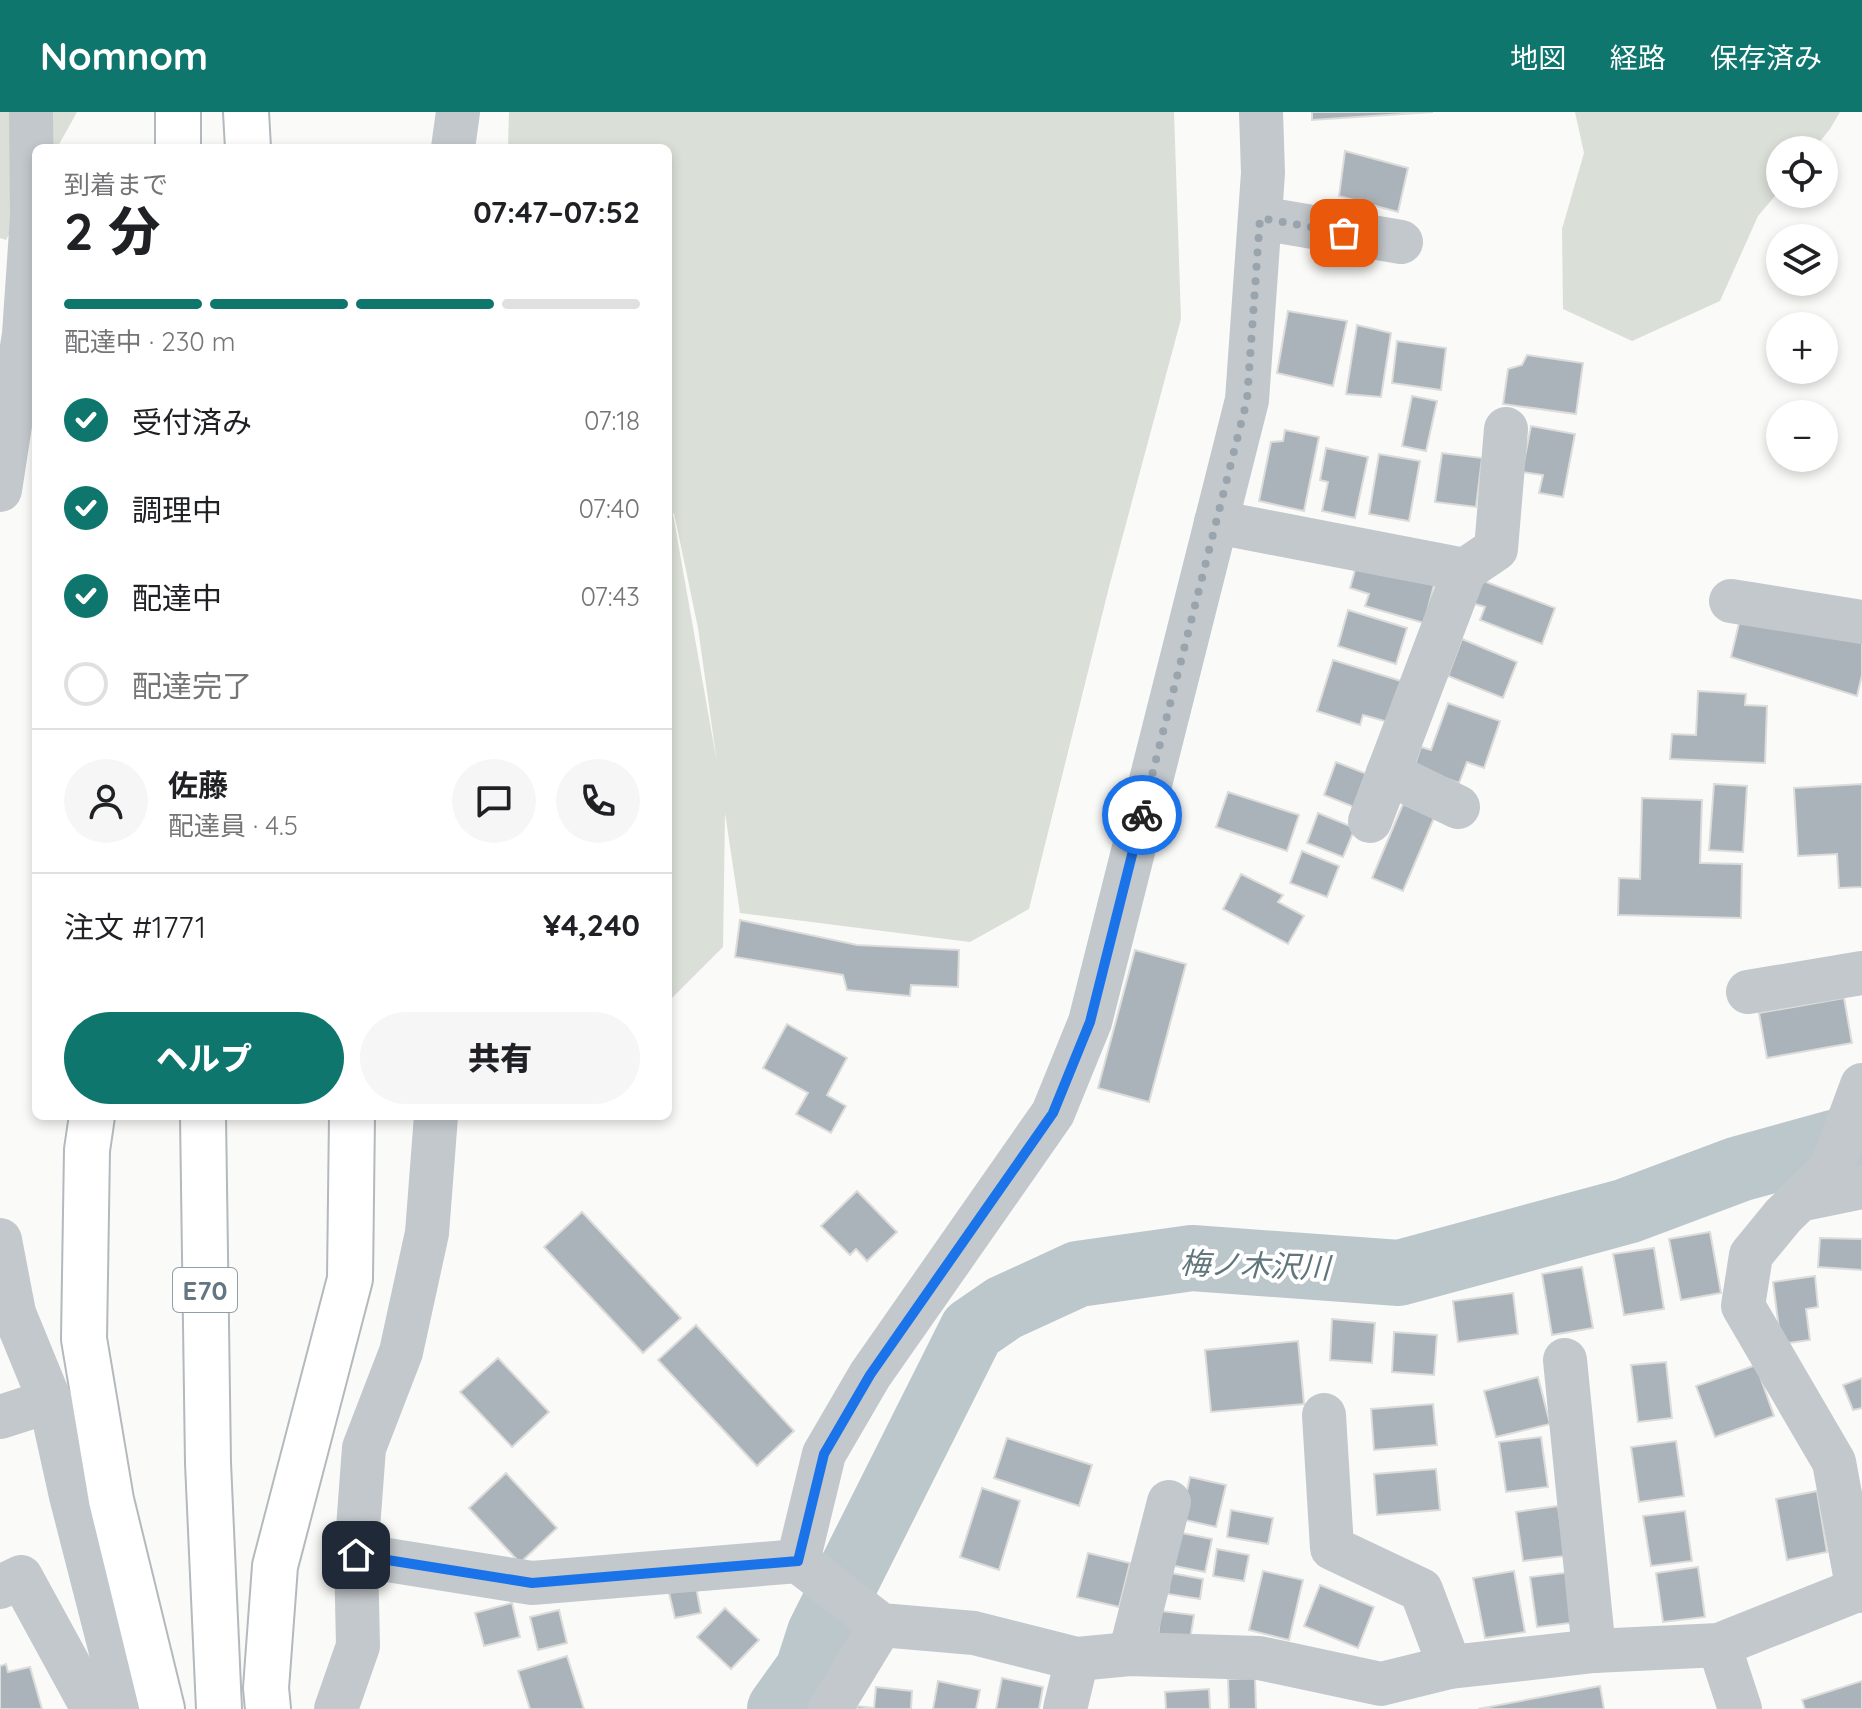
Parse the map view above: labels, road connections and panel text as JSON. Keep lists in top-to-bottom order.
{
  "streets": {
    "highway": ["E70"]
  },
  "water": ["梅ノ木沢川"],
  "page": {
    "header": "Nomnom",
    "nav": ["地図", "経路", "保存済み"],
    "map_buttons": ["+", "−"],
    "heading": ["2 分", "到着まで", "07:47–07:52"],
    "panel": [
      "佐藤",
      "配達員 · 4.5",
      "注文 #1771",
      "¥4,240"
    ],
    "bar": "配達中 · 230 m",
    "list": [
      ["受付済み", "07:18"],
      ["調理中", "07:40"],
      ["配達中", "07:43"],
      "配達完了"
    ],
    "buttons": ["ヘルプ", "共有"]
  }
}
